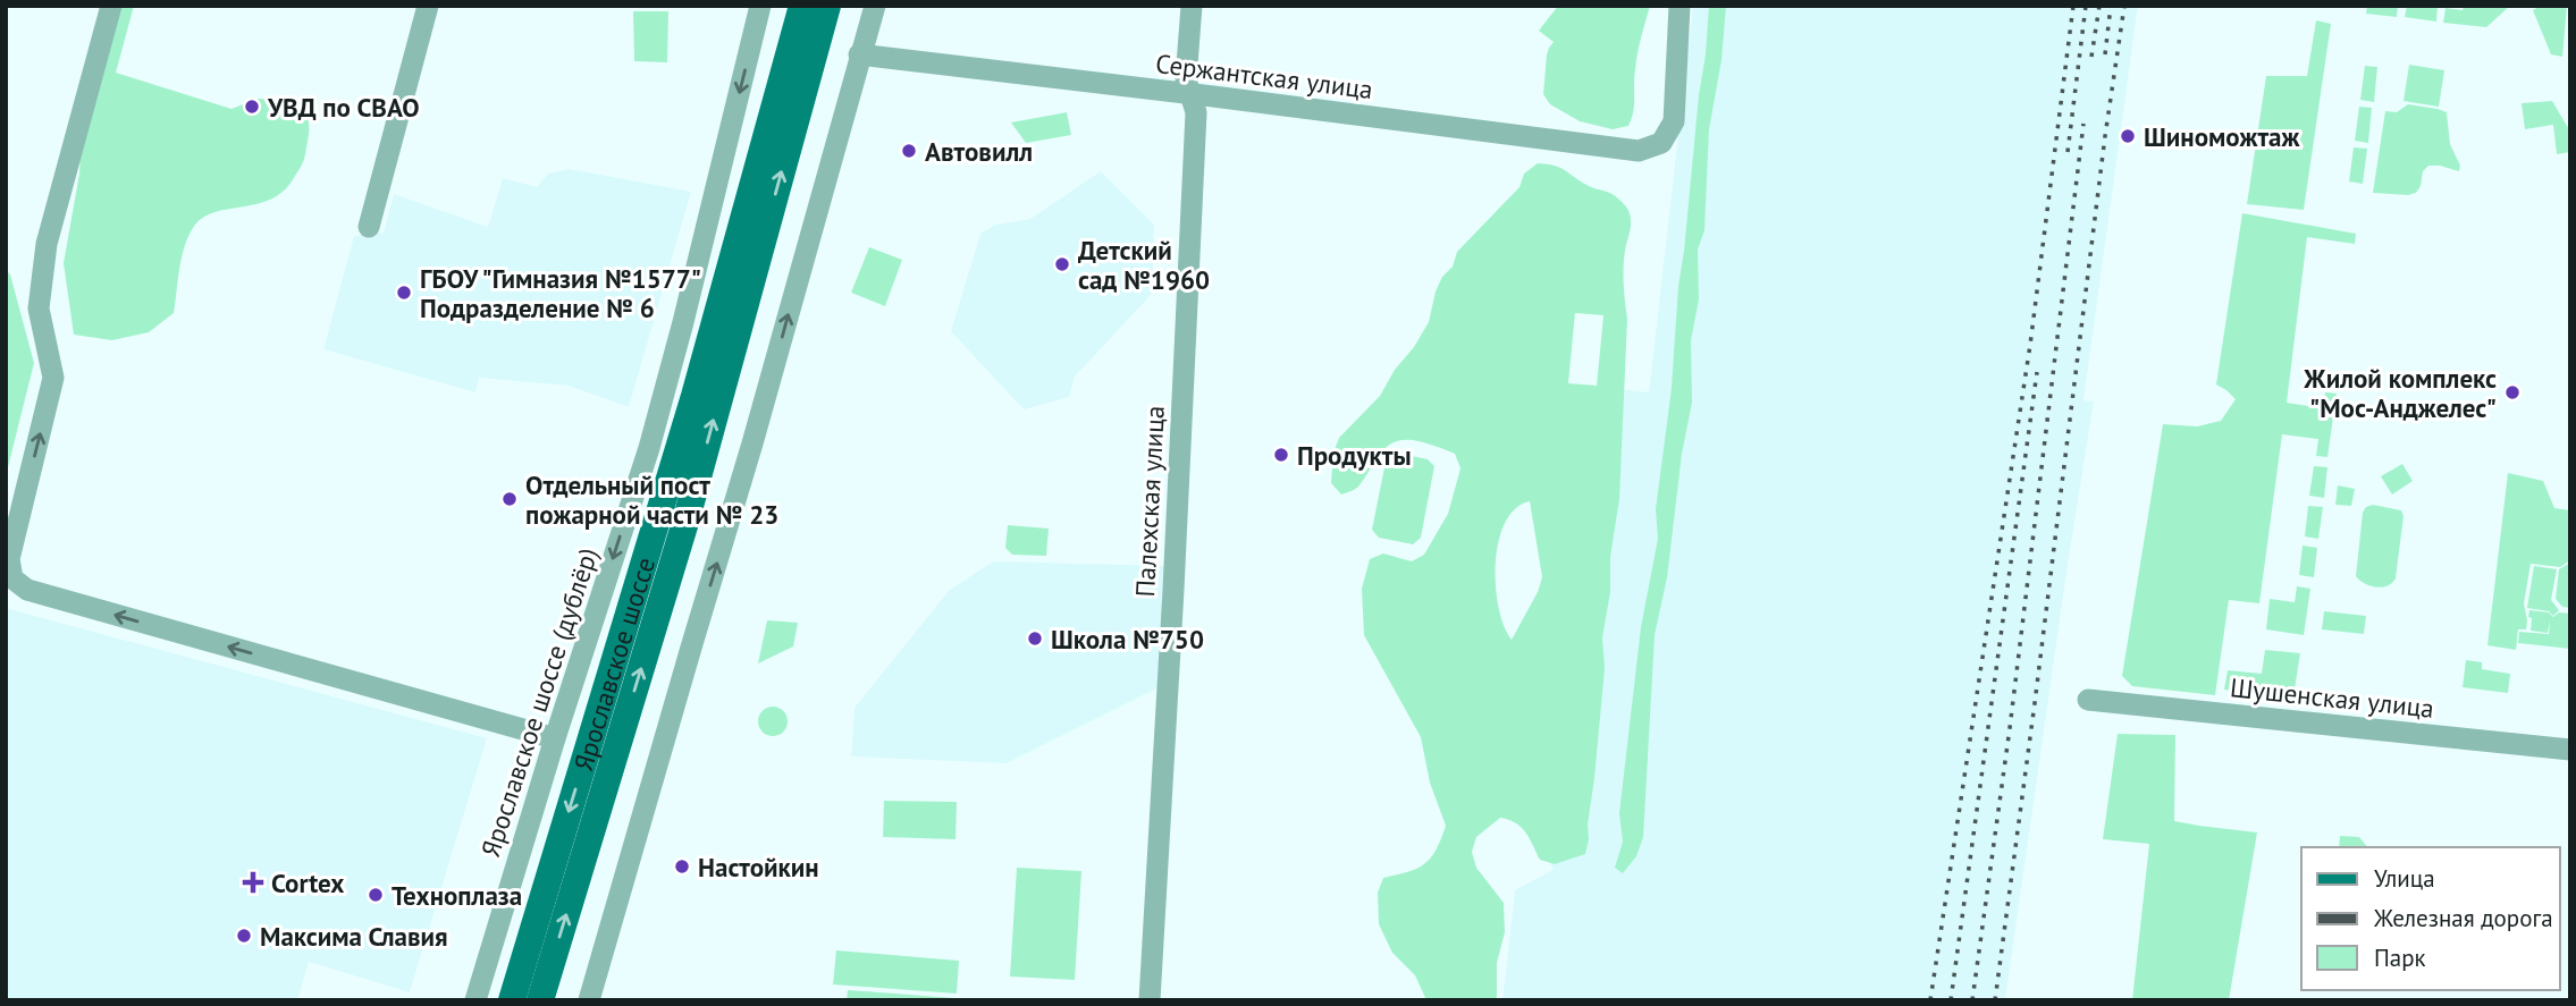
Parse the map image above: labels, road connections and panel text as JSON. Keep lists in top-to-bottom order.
{
  "streets": {
    "main road": ["Ярославское шоссе"],
    "street": [
      "Сержантская улица",
      "Палехская улица",
      "Шушенская улица",
      "Ярославское шоссе (дублёр)"
    ]
  },
  "crossings": [
    ["Сержантская улица", "Палехская улица"]
  ],
  "places": {
    "other": [
      "УВД по СВАО",
      "Шиноможтаж",
      "Автовилл",
      "Детский сад №1960",
      "ГБОУ \"Гимназия №1577\" Подразделение № 6",
      "Жилой комплекс \"Мос-Анджелес\"",
      "Продукты",
      "Отдельный пост пожарной части № 23",
      "Школа №750",
      "Настойкин",
      "Техноплаза",
      "Максима Славия"
    ],
    "health": ["Cortex"]
  },
  "legend": ["Улица", "Железная дорога", "Парк"]
}
